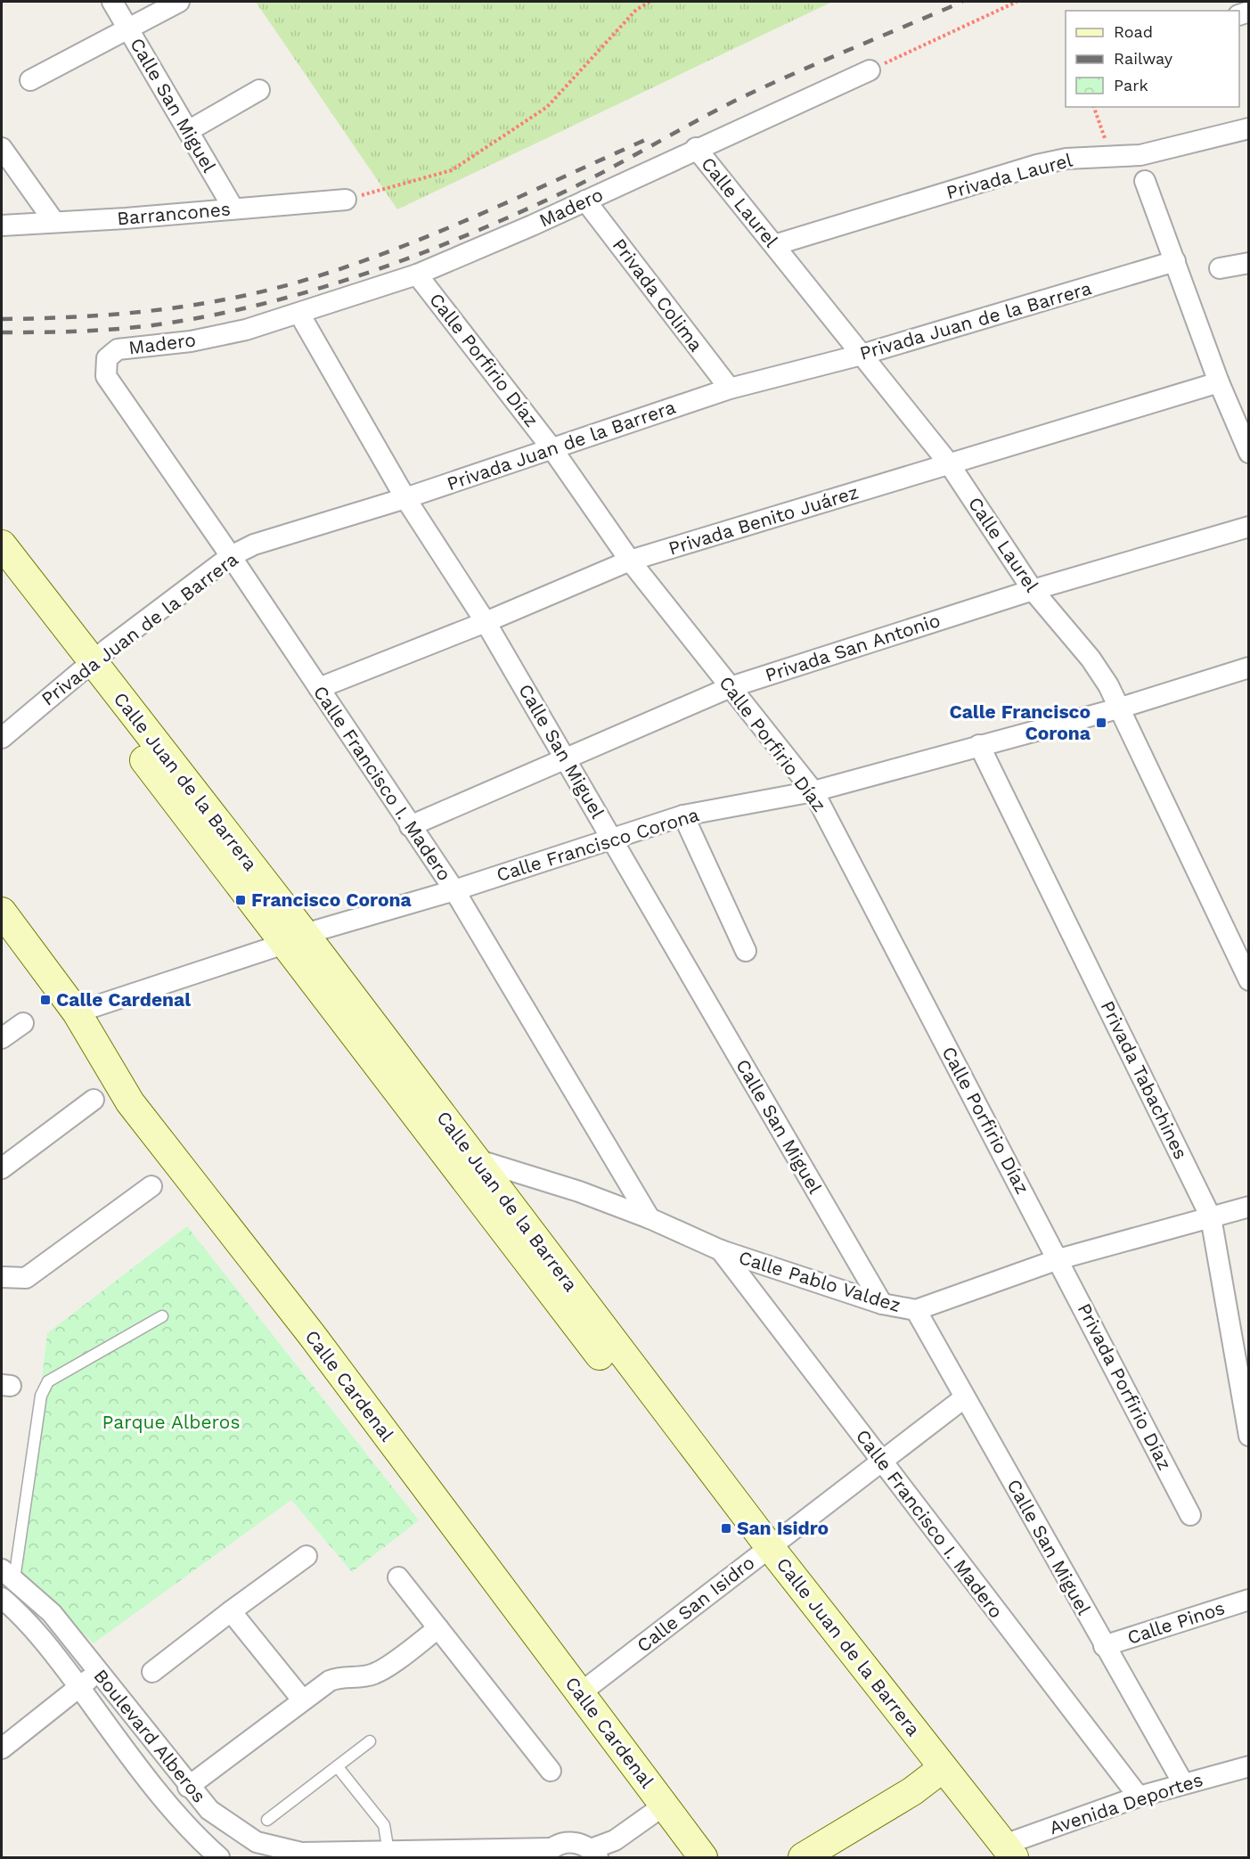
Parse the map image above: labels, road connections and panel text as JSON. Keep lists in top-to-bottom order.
{
  "streets": {
    "main road": ["Calle Juan de la Barrera", "Calle Cardenal"],
    "street": [
      "Calle San Miguel",
      "Privada Laurel",
      "Calle Laurel",
      "Madero",
      "Barrancones",
      "Privada Colima",
      "Privada Juan de la Barrera",
      "Calle Porfirio Díaz",
      "Privada Benito Juárez",
      "Privada San Antonio",
      "Calle Francisco I. Madero",
      "Calle Francisco Corona",
      "Privada Tabachines",
      "Calle Pablo Valdez",
      "Privada Porfirio Díaz",
      "Calle San Isidro",
      "Calle Pinos",
      "Boulevard Alberos",
      "Avenida Deportes"
    ]
  },
  "crossings": [
    ["Calle San Miguel", "Madero"],
    ["Calle San Miguel", "Barrancones"],
    ["Calle San Miguel", "Privada Juan de la Barrera"],
    ["Calle San Miguel", "Privada Benito Juárez"],
    ["Calle San Miguel", "Privada San Antonio"],
    ["Calle San Miguel", "Calle Francisco Corona"],
    ["Calle San Miguel", "Calle Pablo Valdez"],
    ["Calle San Miguel", "Calle San Isidro"],
    ["Calle San Miguel", "Calle Pinos"],
    ["Calle San Miguel", "Avenida Deportes"],
    ["Privada Laurel", "Calle Laurel"],
    ["Calle Laurel", "Madero"],
    ["Calle Laurel", "Privada Juan de la Barrera"],
    ["Calle Laurel", "Privada Benito Juárez"],
    ["Calle Laurel", "Privada San Antonio"],
    ["Calle Laurel", "Calle Francisco Corona"],
    ["Madero", "Privada Colima"],
    ["Madero", "Calle Porfirio Díaz"],
    ["Madero", "Calle Francisco I. Madero"],
    ["Privada Colima", "Privada Juan de la Barrera"],
    ["Privada Juan de la Barrera", "Calle Porfirio Díaz"],
    ["Privada Juan de la Barrera", "Calle Juan de la Barrera"],
    ["Privada Juan de la Barrera", "Calle Francisco I. Madero"],
    ["Calle Porfirio Díaz", "Privada Benito Juárez"],
    ["Calle Porfirio Díaz", "Privada San Antonio"],
    ["Calle Porfirio Díaz", "Calle Francisco Corona"],
    ["Calle Porfirio Díaz", "Calle Pablo Valdez"],
    ["Calle Porfirio Díaz", "Privada Porfirio Díaz"],
    ["Privada Benito Juárez", "Calle Francisco I. Madero"],
    ["Privada San Antonio", "Calle Francisco I. Madero"],
    ["Calle Juan de la Barrera", "Calle Francisco Corona"],
    ["Calle Juan de la Barrera", "Calle Pablo Valdez"],
    ["Calle Juan de la Barrera", "Calle San Isidro"],
    ["Calle Juan de la Barrera", "Avenida Deportes"],
    ["Calle Francisco I. Madero", "Calle Francisco Corona"],
    ["Calle Francisco I. Madero", "Calle Pablo Valdez"],
    ["Calle Francisco I. Madero", "Calle San Isidro"],
    ["Calle Francisco I. Madero", "Avenida Deportes"],
    ["Calle Francisco Corona", "Privada Tabachines"],
    ["Calle Francisco Corona", "Calle Cardenal"],
    ["Privada Tabachines", "Calle Pablo Valdez"],
    ["Calle Pablo Valdez", "Privada Porfirio Díaz"],
    ["Calle Cardenal", "Calle San Isidro"]
  ],
  "parks": ["Parque Alberos"],
  "places": {
    "transit": [
      "Calle Francisco Corona",
      "Francisco Corona",
      "Calle Cardenal",
      "San Isidro"
    ]
  },
  "legend": ["Road", "Railway", "Park"]
}
